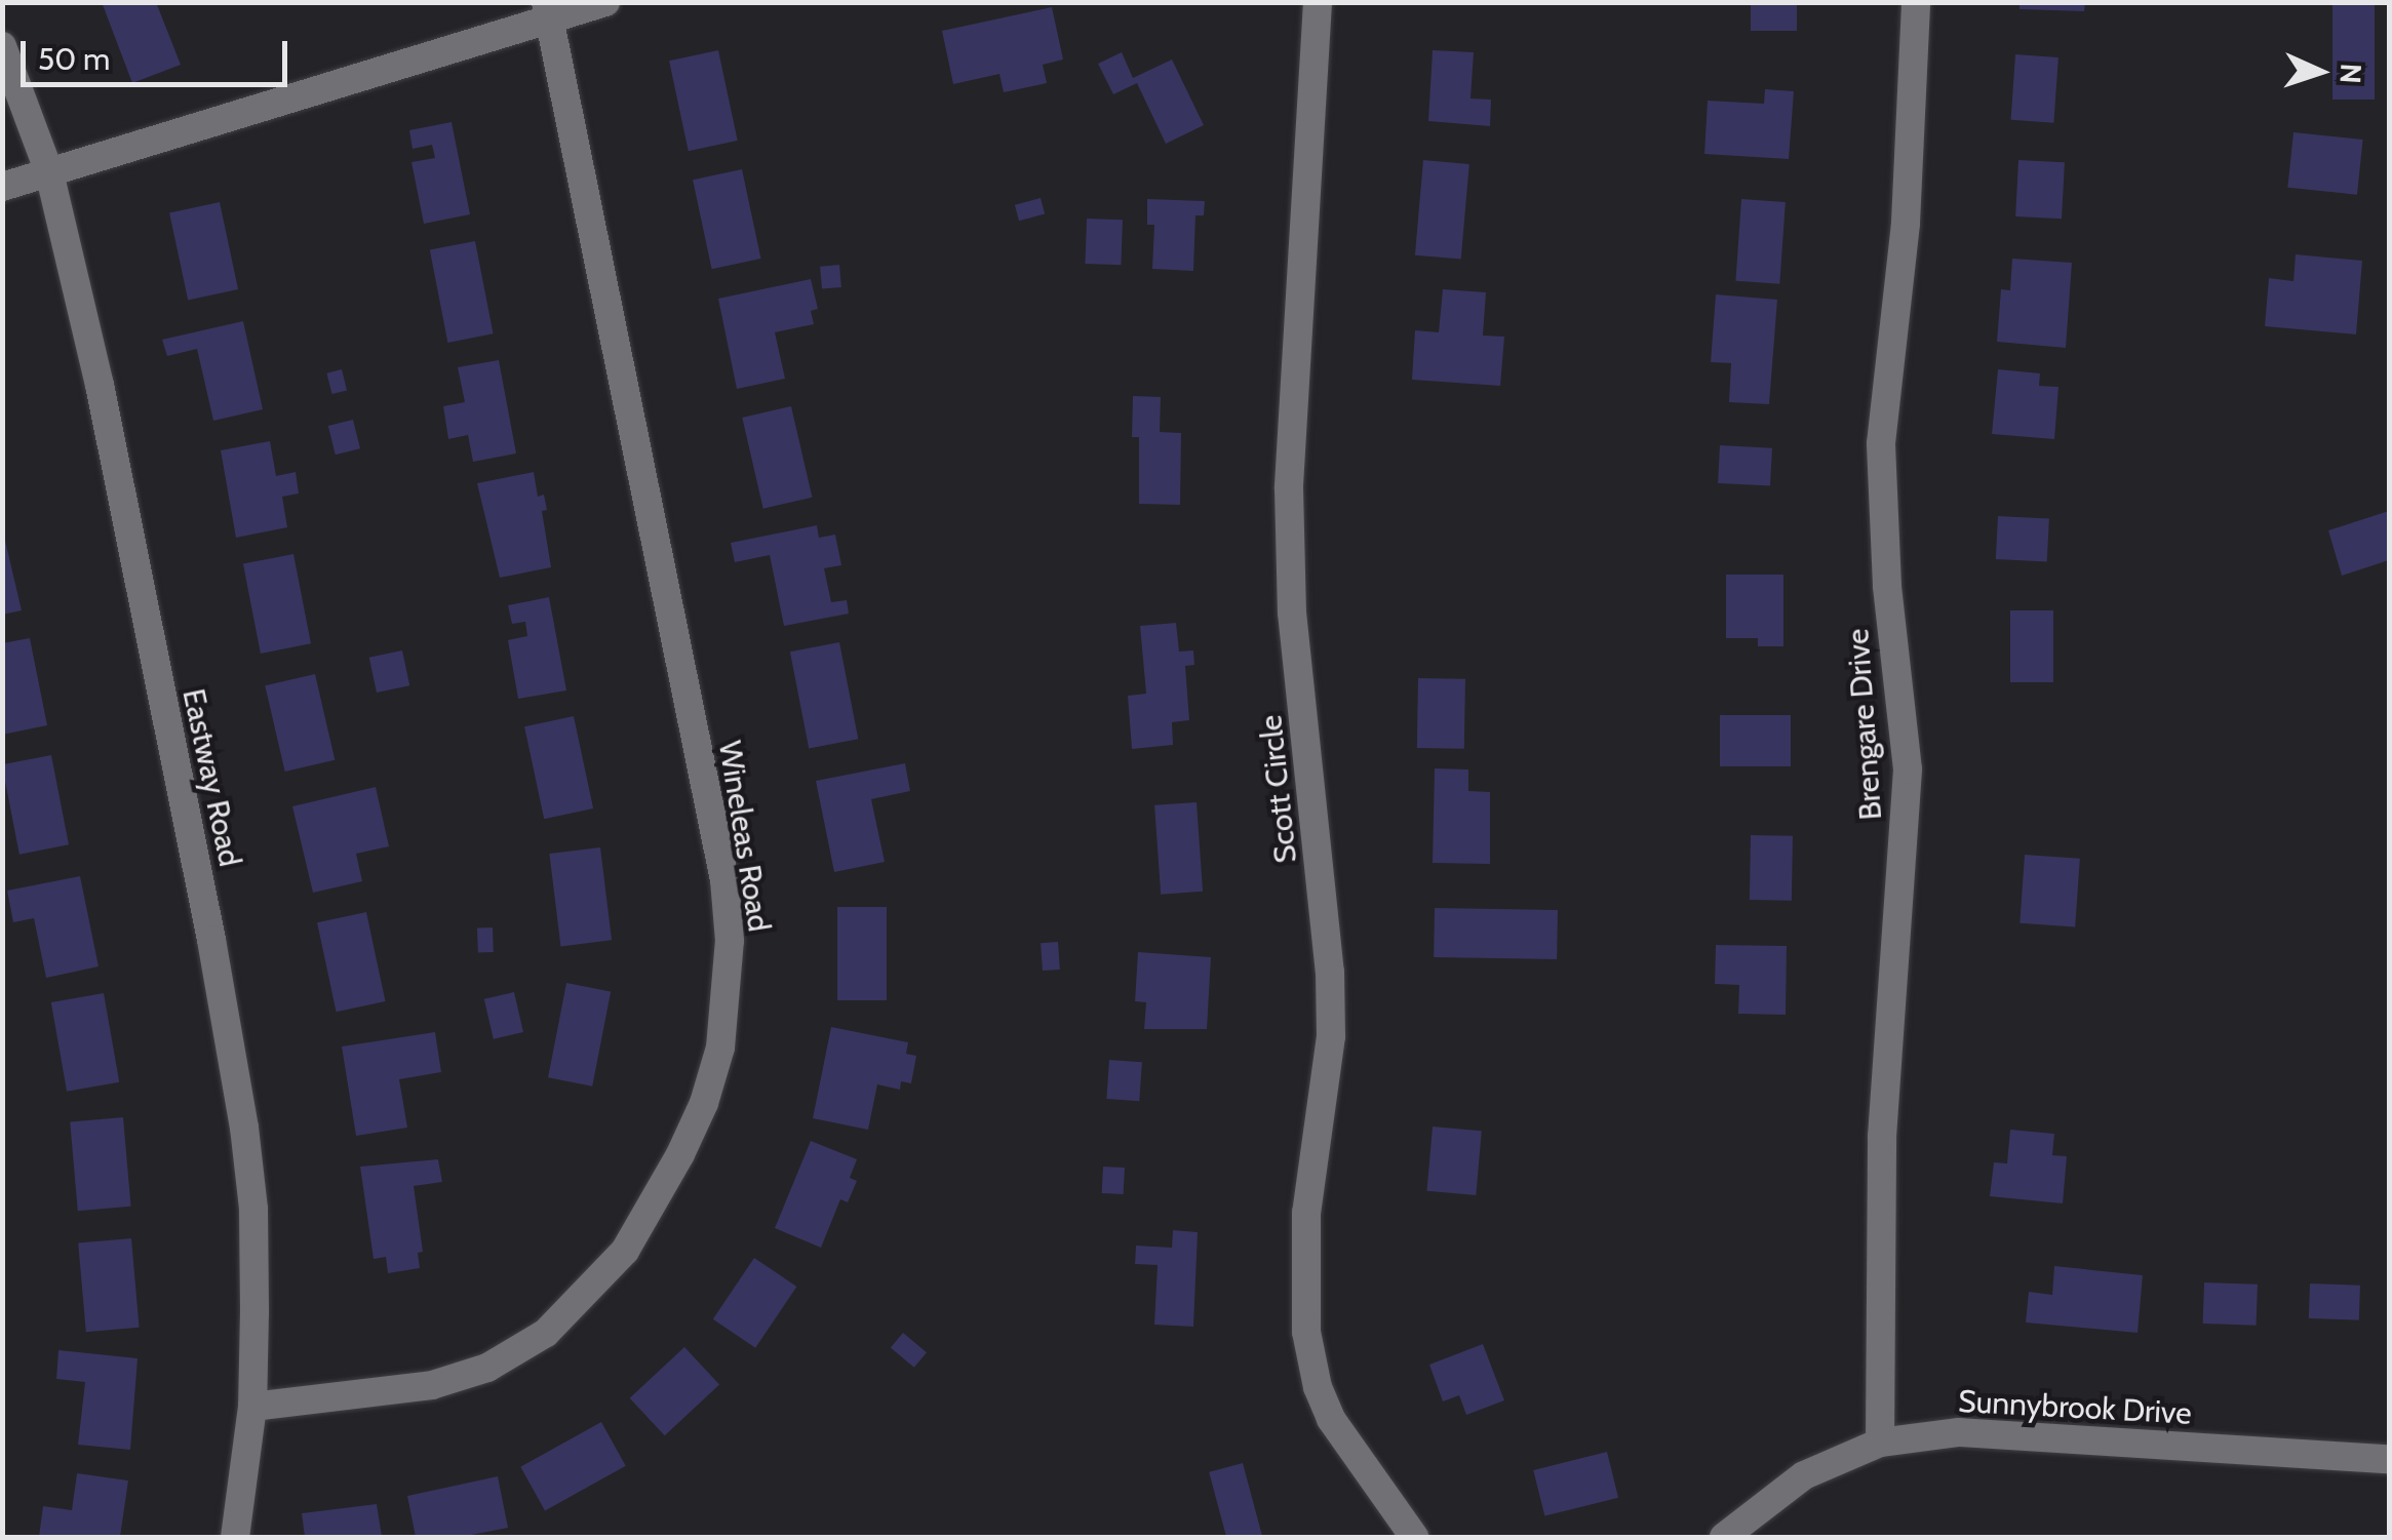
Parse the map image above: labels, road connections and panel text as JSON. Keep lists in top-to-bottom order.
{
  "streets": {
    "street": [
      "Brengare Drive",
      "Eastway Road",
      "Scott Circle",
      "Wineleas Road",
      "Sunnybrook Drive"
    ]
  },
  "crossings": [
    ["Brengare Drive", "Sunnybrook Drive"],
    ["Eastway Road", "Wineleas Road"]
  ],
  "scale_bar": "50 m",
  "north": "right"
}
